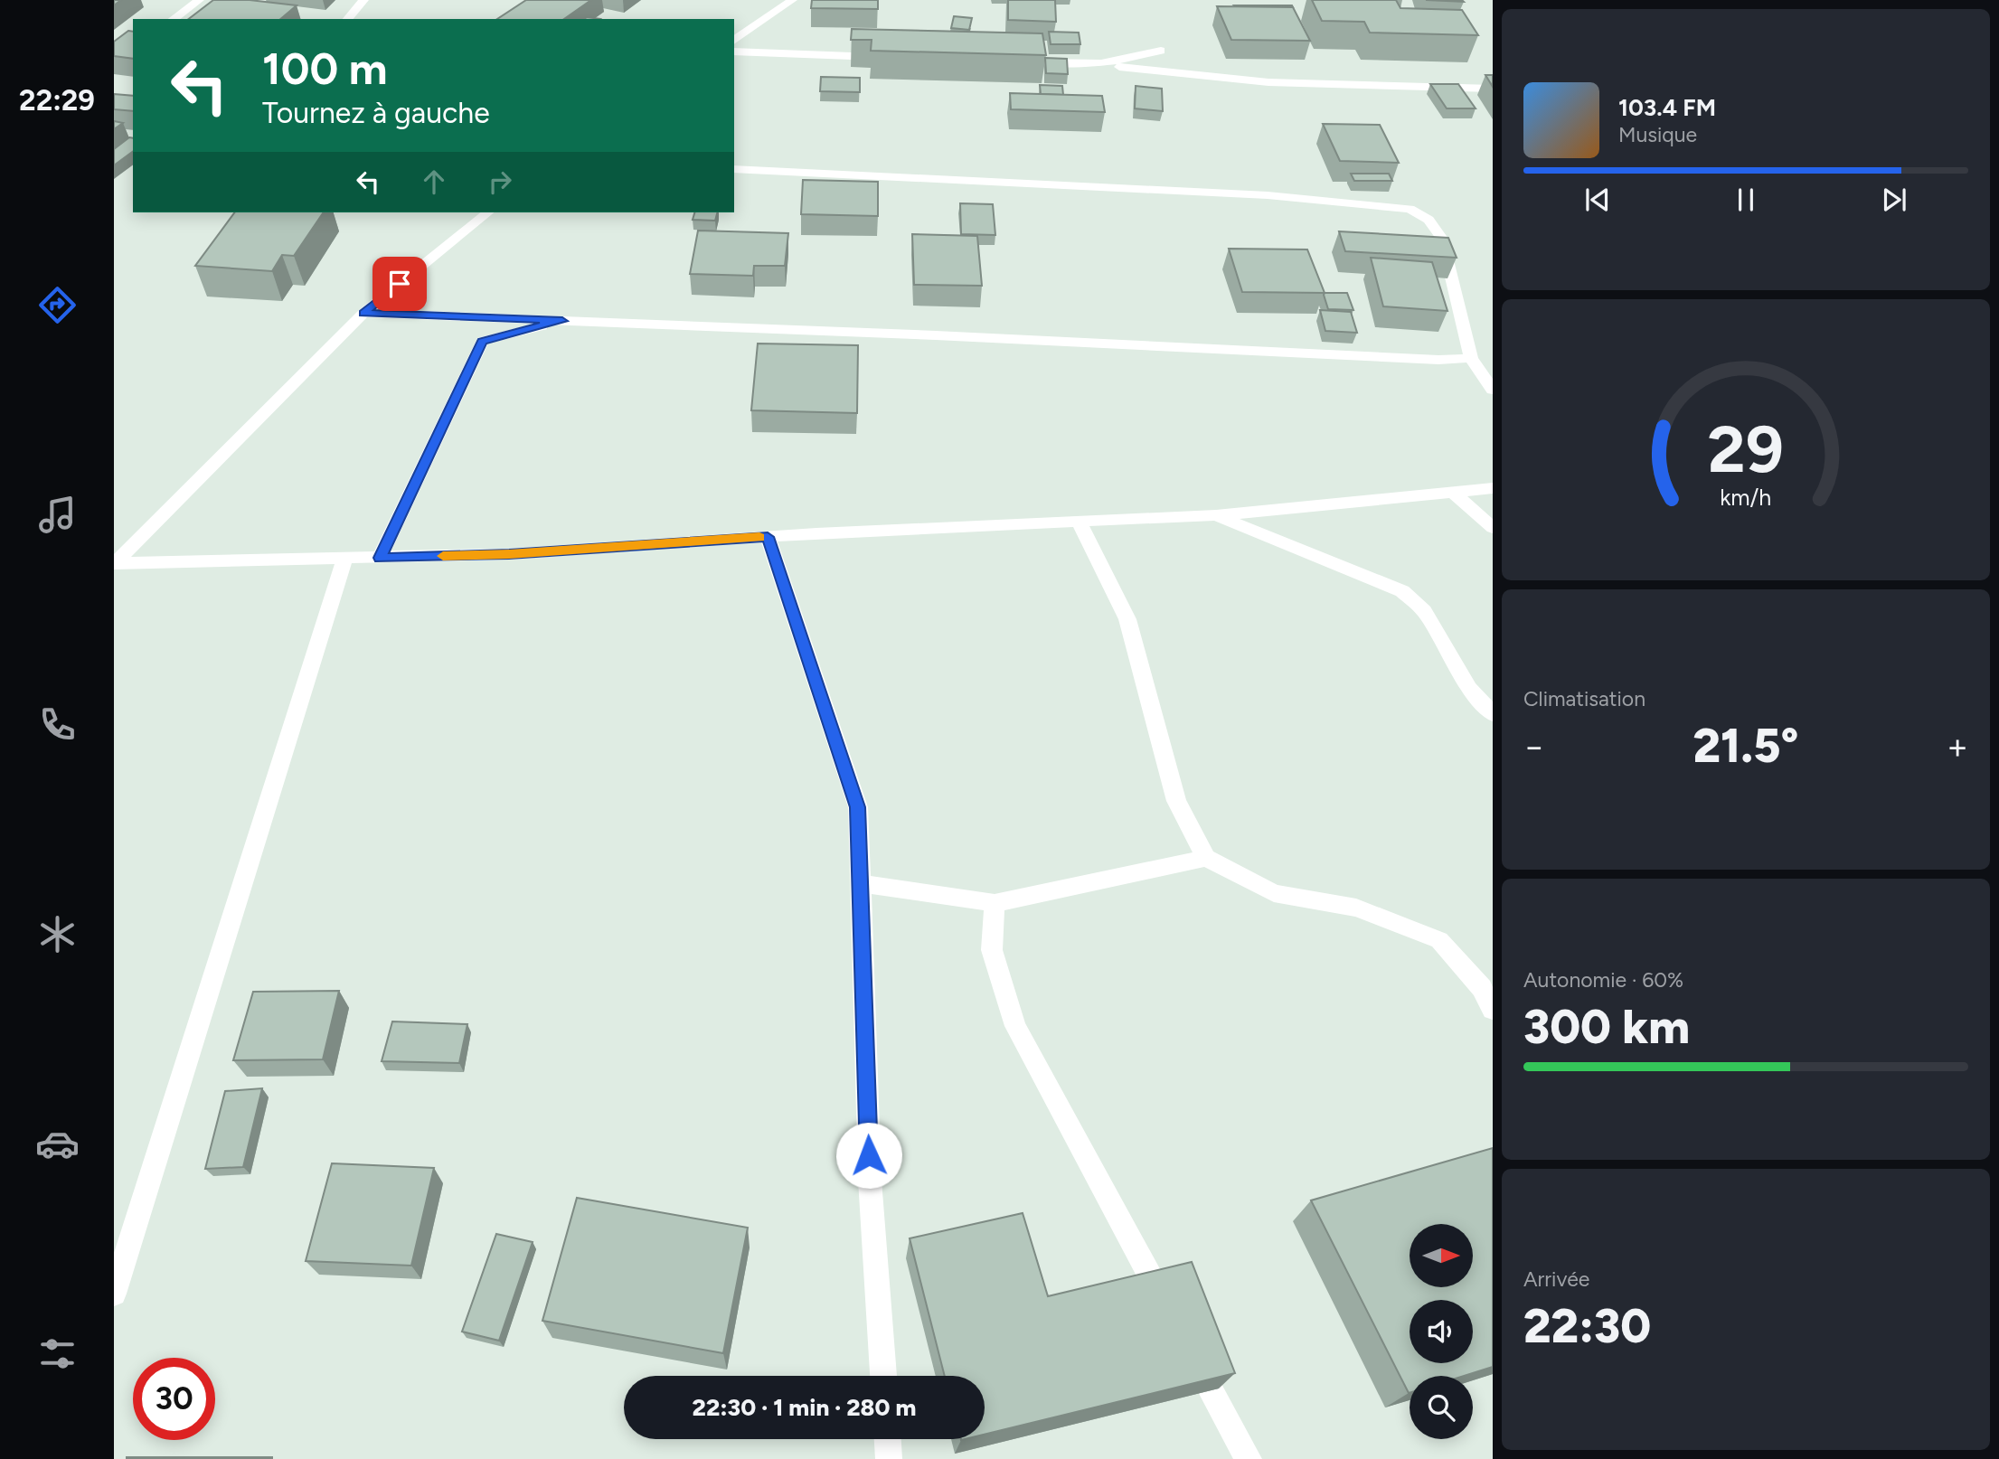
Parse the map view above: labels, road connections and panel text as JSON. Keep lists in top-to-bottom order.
{
  "north": "right",
  "page": {
    "tabs": "22:29",
    "turn": ["100 m", "Tournez à gauche"],
    "song": ["103.4 FM", "Musique"],
    "tile": [
      "Climatisation",
      ["Autonomie · 60%", "300 km"],
      ["Arrivée", "22:30"]
    ],
    "heat": ["−", "21.5°", "+"],
    "limit": "30",
    "trip": "22:30 · 1 min · 280 m",
    "gauge": ["29", "km/h"]
  }
}
